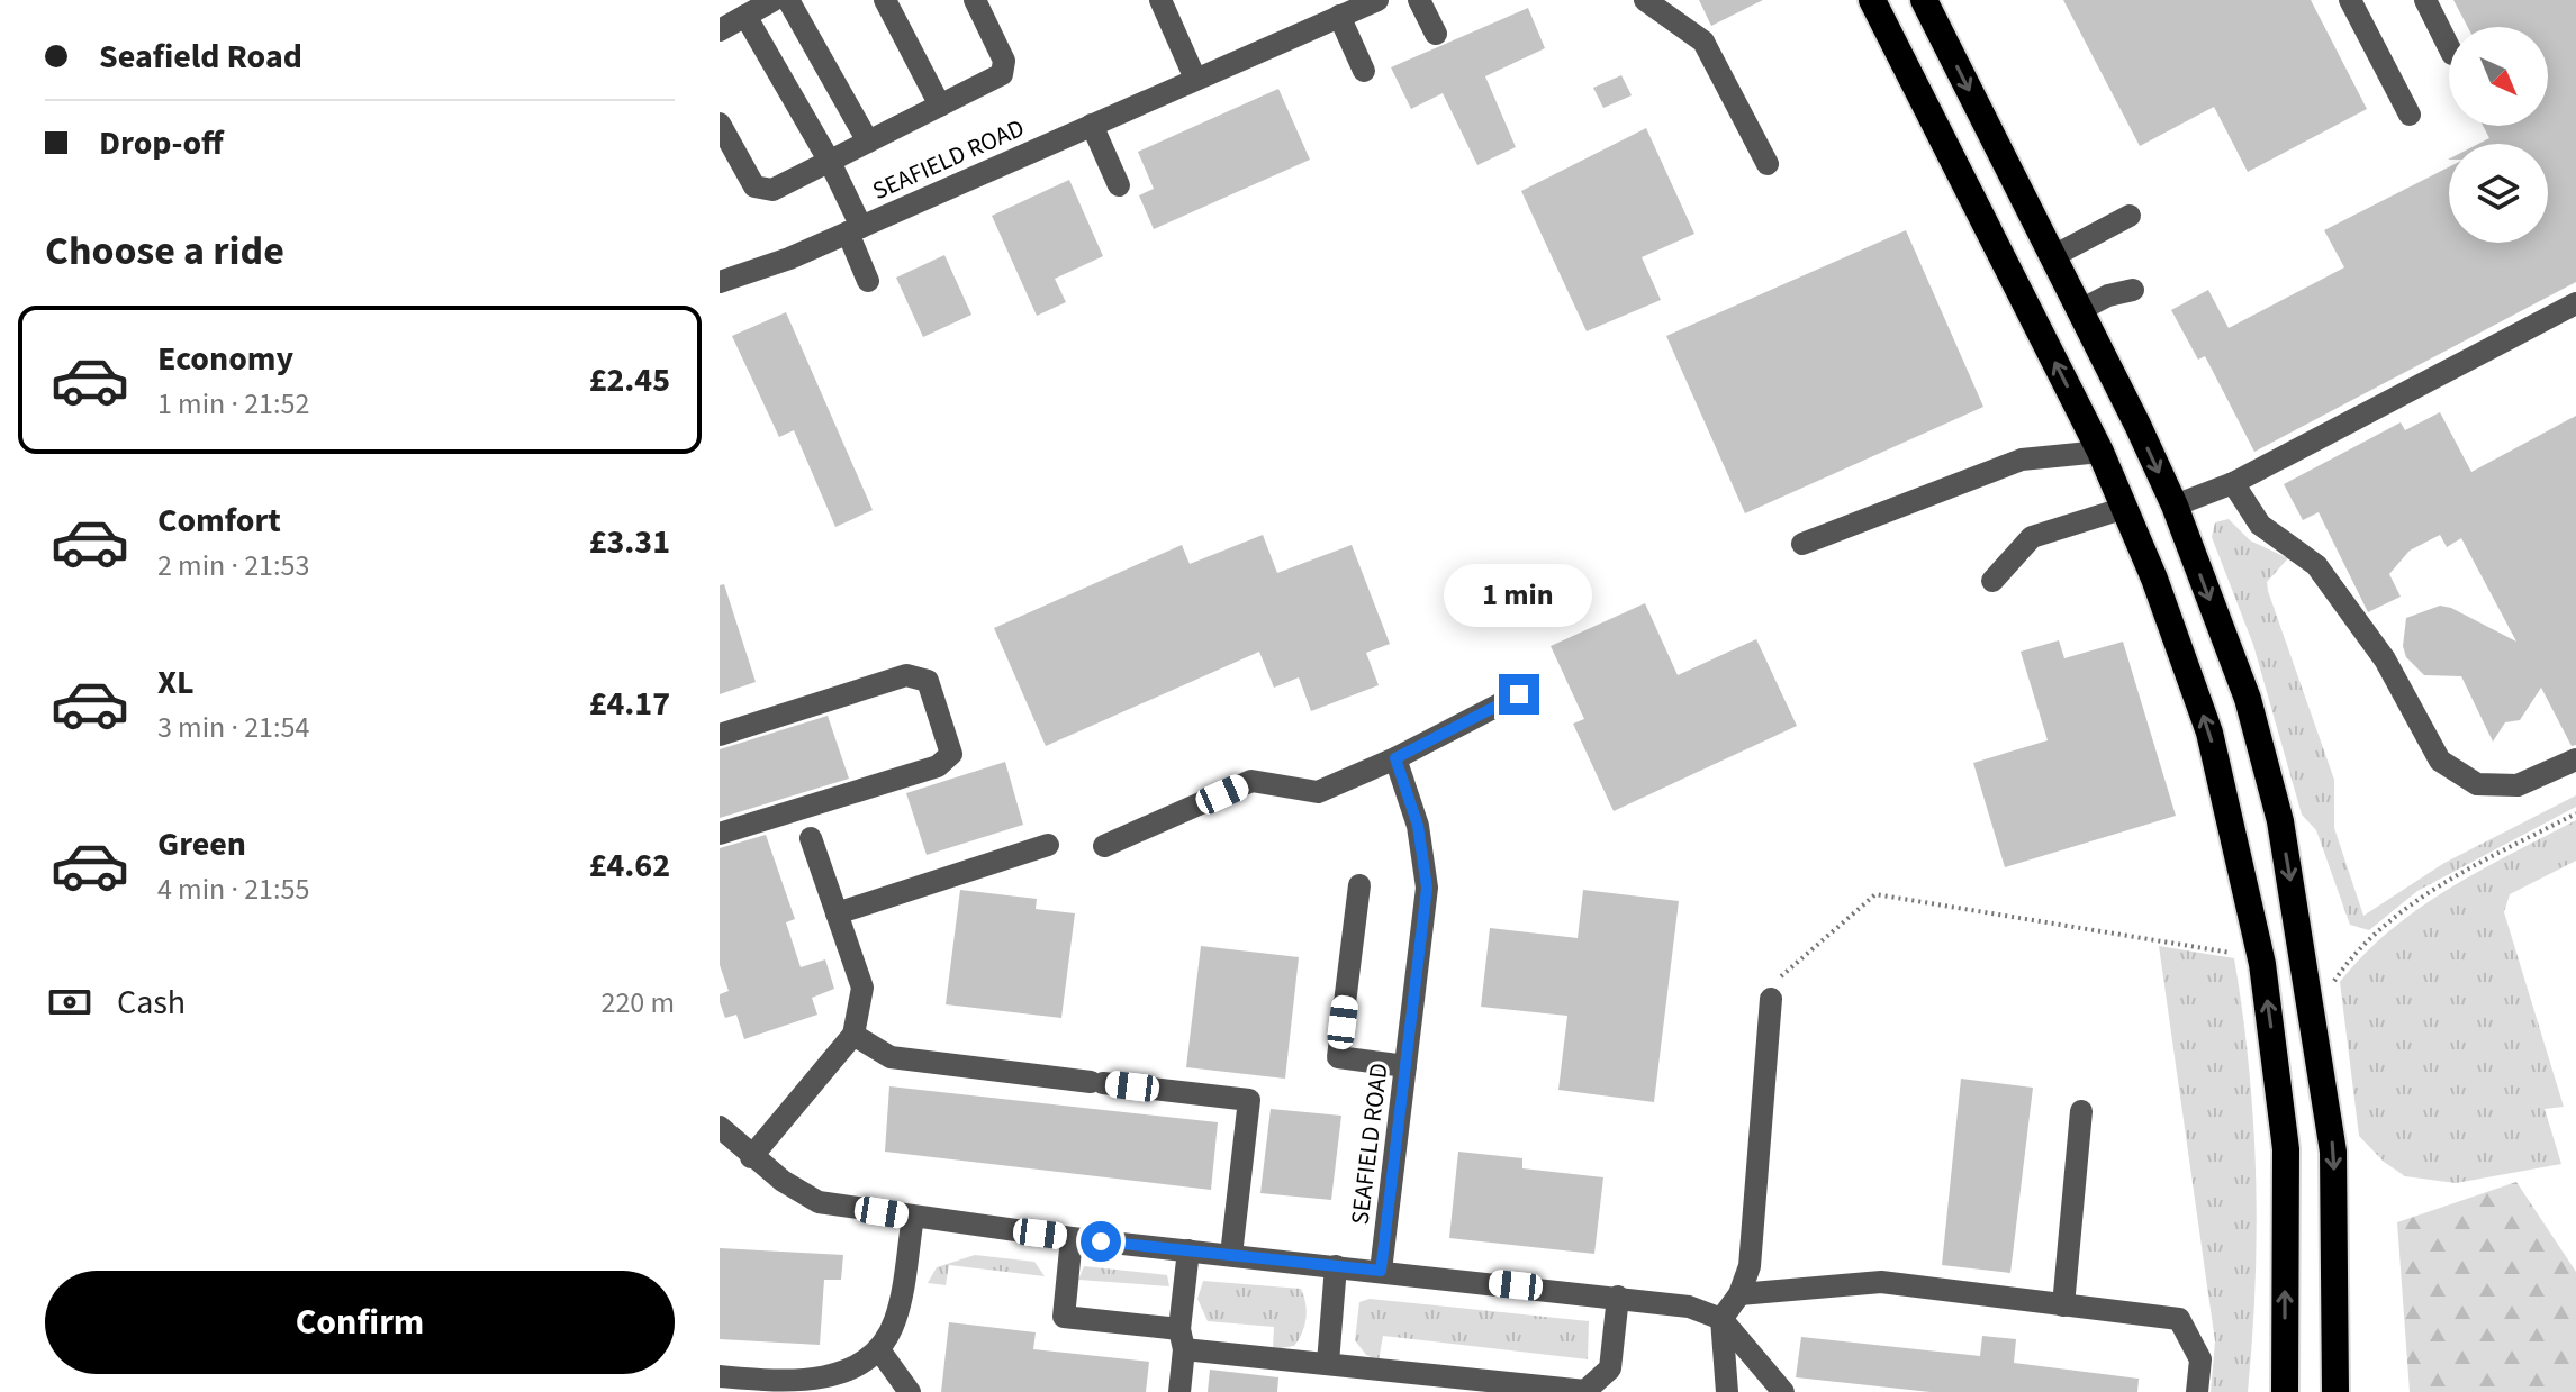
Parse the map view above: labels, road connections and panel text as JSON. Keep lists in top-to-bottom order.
{
  "streets": {
    "street": ["SEAFIELD ROAD"]
  },
  "north": "bottom right",
  "page": {
    "banner": ["Seafield Road", "Drop-off"],
    "heading": "Choose a ride",
    "list": [
      {
        "name": "Economy",
        "note": "1 min · 21:52",
        "value": "£2.45"
      },
      {
        "name": "Comfort",
        "note": "2 min · 21:53",
        "value": "£3.31"
      },
      {
        "name": "XL",
        "note": "3 min · 21:54",
        "value": "£4.17"
      },
      {
        "name": "Green",
        "note": "4 min · 21:55",
        "value": "£4.62"
      }
    ],
    "bubble": "1 min",
    "pay": ["Cash", "220 m"],
    "buttons": "Confirm"
  }
}
